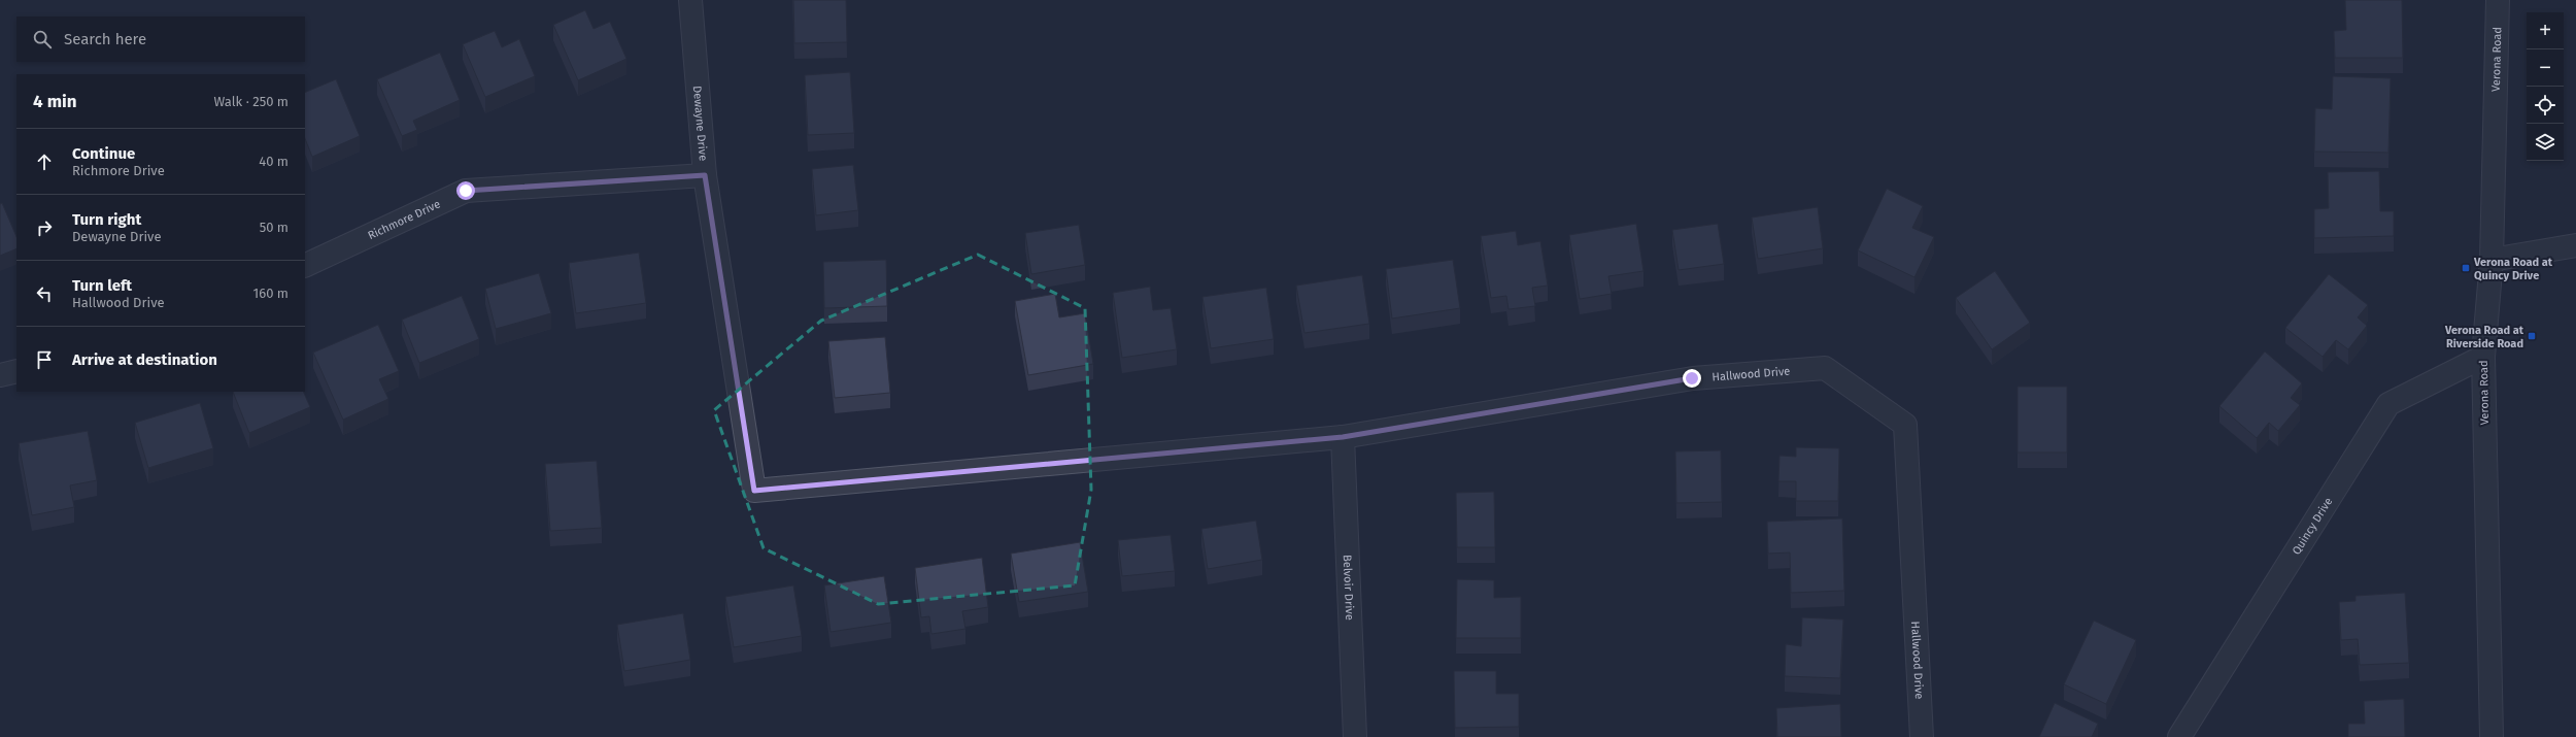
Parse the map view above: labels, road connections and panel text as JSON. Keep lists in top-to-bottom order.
{
  "streets": {
    "street": [
      "Verona Road",
      "Dewayne Drive",
      "Richmore Drive",
      "Hallwood Drive",
      "Quincy Drive",
      "Belvoir Drive"
    ]
  },
  "crossings": [
    ["Verona Road", "Quincy Drive"],
    ["Dewayne Drive", "Richmore Drive"],
    ["Dewayne Drive", "Hallwood Drive"],
    ["Hallwood Drive", "Belvoir Drive"]
  ],
  "places": {
    "transit": ["Verona Road at Quincy Drive", "Verona Road at Riverside Road"]
  },
  "page": {
    "map_buttons": ["+", "−"],
    "search": "Search here",
    "heading": ["4 min", "Walk · 250 m"],
    "list": [
      ["Continue", "Richmore Drive", "40 m"],
      ["Turn right", "Dewayne Drive", "50 m"],
      ["Turn left", "Hallwood Drive", "160 m"],
      "Arrive at destination"
    ]
  }
}
